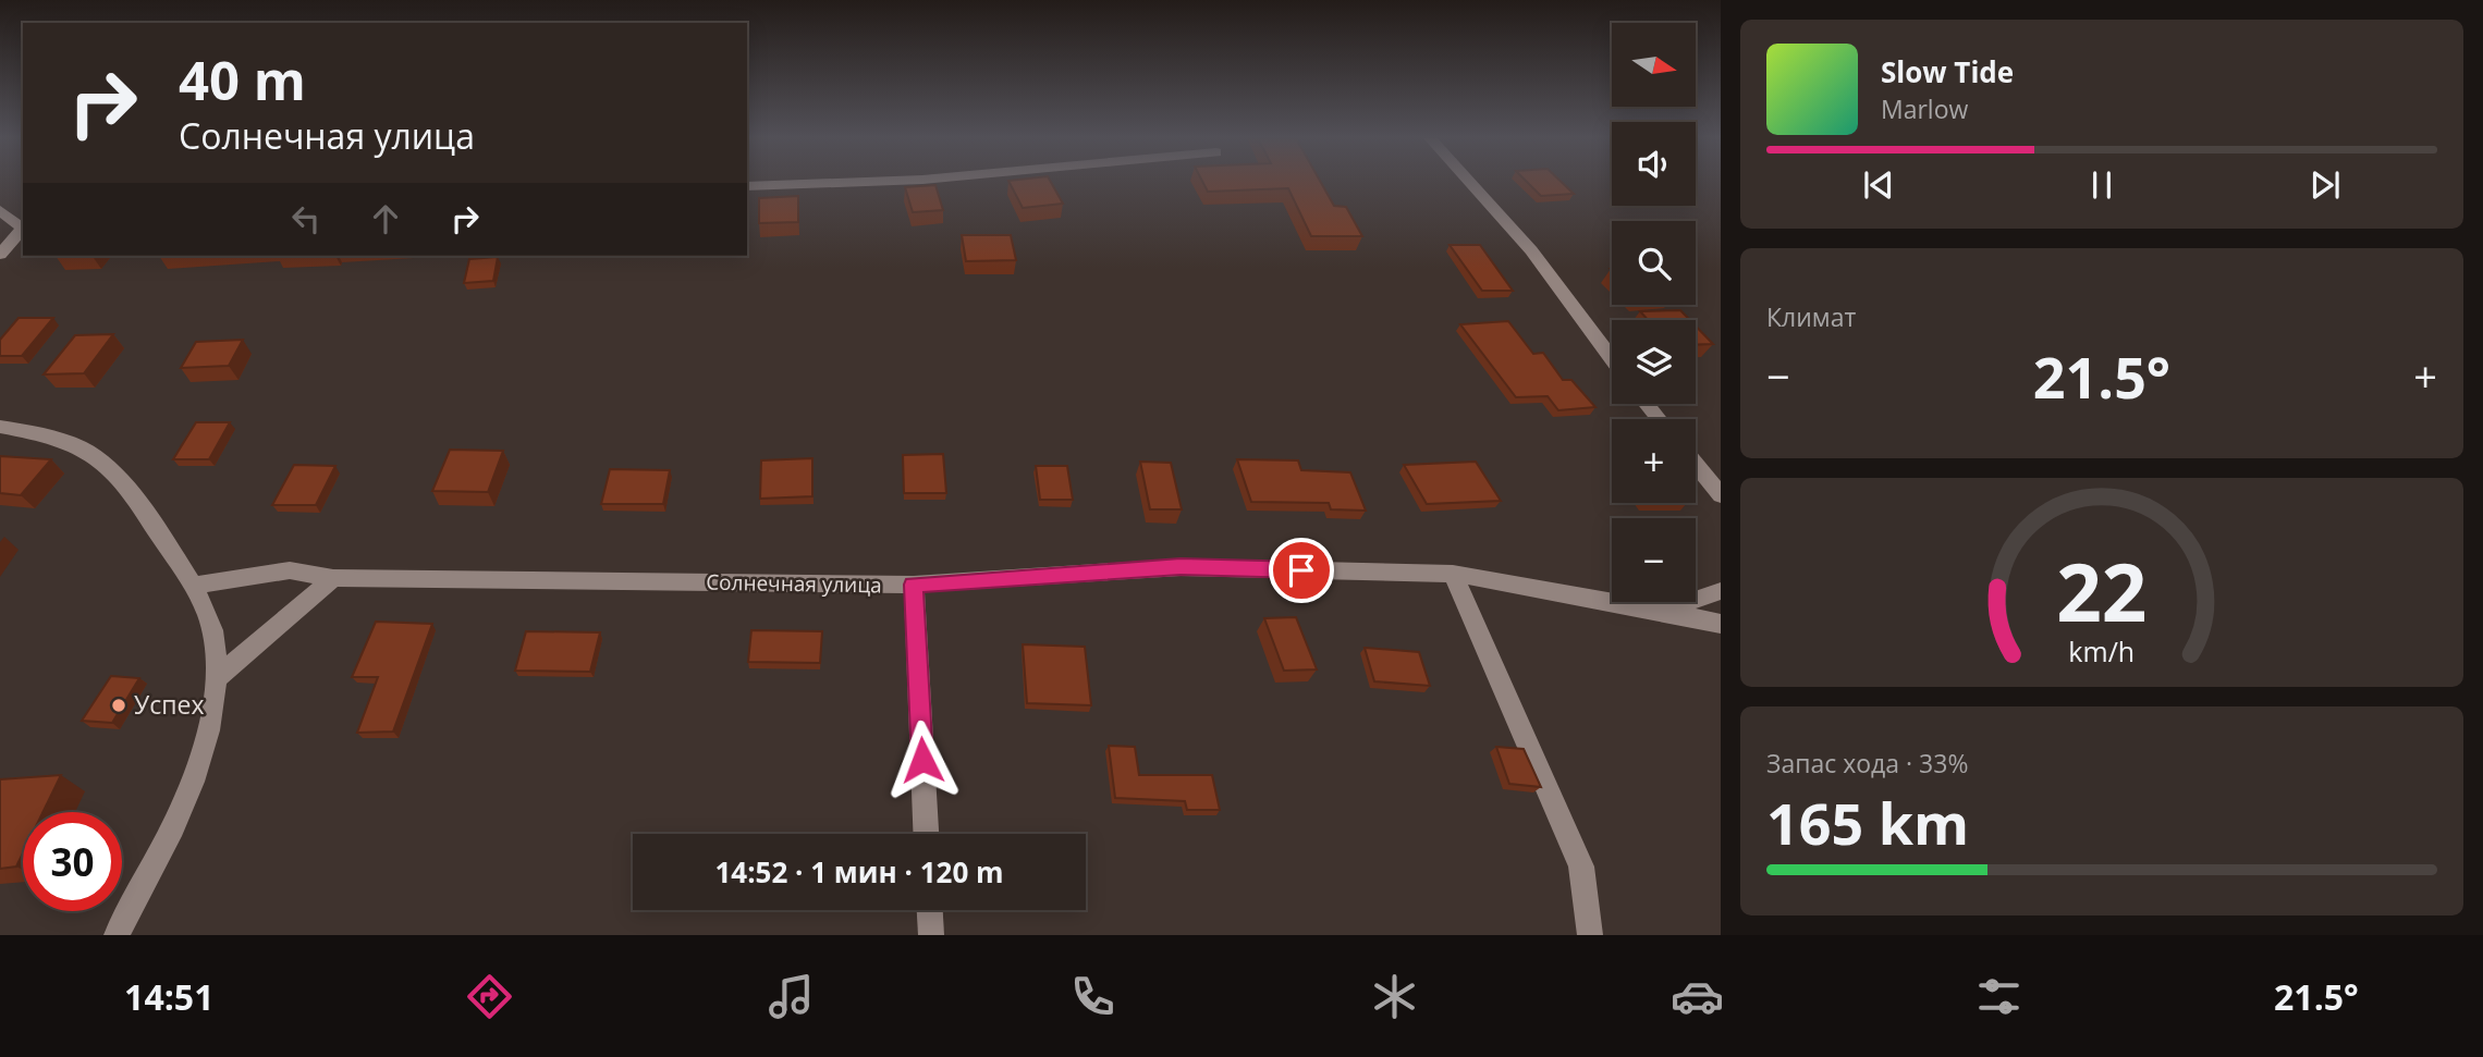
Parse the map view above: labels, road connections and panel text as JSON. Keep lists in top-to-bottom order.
{
  "streets": {
    "street": ["Солнечная улица"]
  },
  "places": ["Успех"],
  "north": "right",
  "page": {
    "map_buttons": ["+", "−"],
    "turn": ["40 m", "Солнечная улица"],
    "song": ["Slow Tide", "Marlow"],
    "tile": [
      "Климат",
      ["Запас хода · 33%", "165 km"]
    ],
    "heat": ["−", "21.5°", "+"],
    "limit": "30",
    "trip": "14:52 · 1 мин · 120 m",
    "tabs": ["14:51", "21.5°"],
    "gauge": ["22", "km/h"]
  }
}
